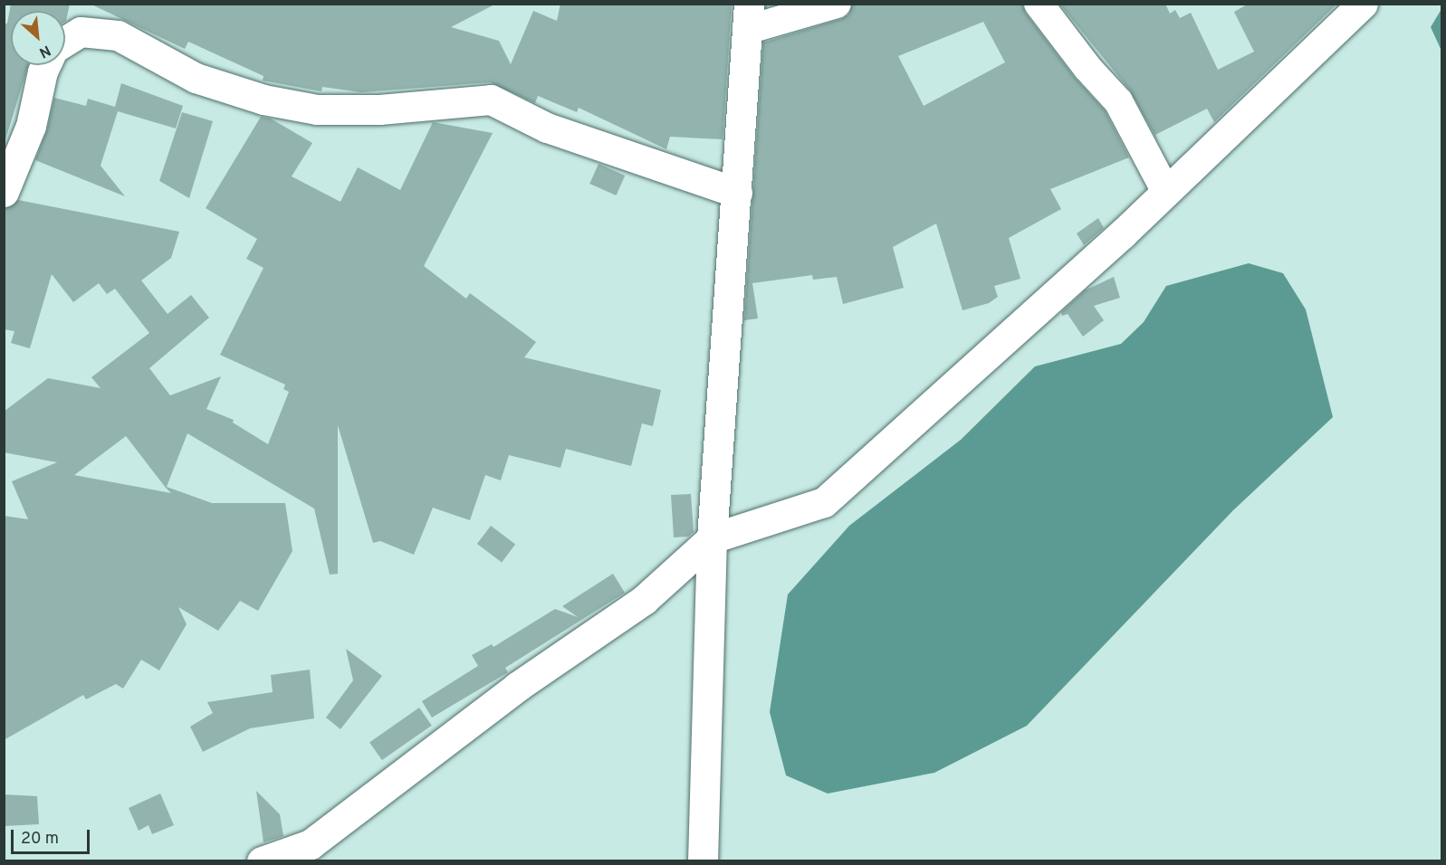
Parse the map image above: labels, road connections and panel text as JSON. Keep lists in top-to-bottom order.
{
  "scale_bar": "20 m",
  "north": "bottom right"
}
